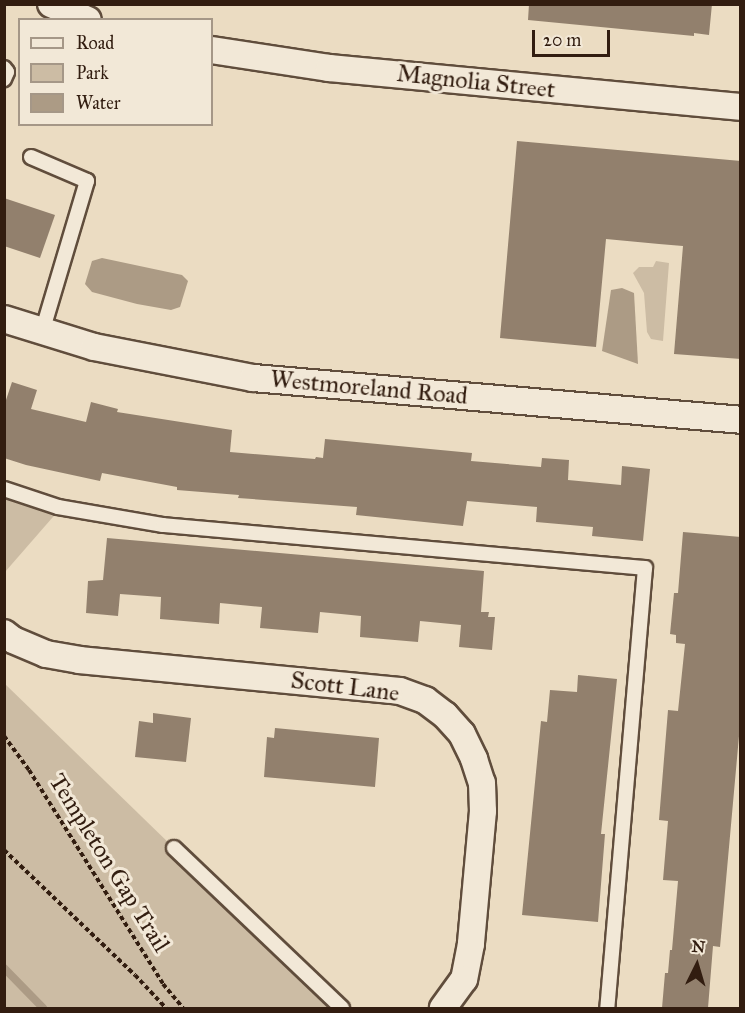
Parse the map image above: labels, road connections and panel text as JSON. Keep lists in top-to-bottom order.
{
  "streets": {
    "street": ["Magnolia Street", "Westmoreland Road", "Scott Lane"],
    "path": ["Templeton Gap Trail"]
  },
  "legend": ["Road", "Park", "Water"],
  "scale_bar": "20 m",
  "north": "top"
}
